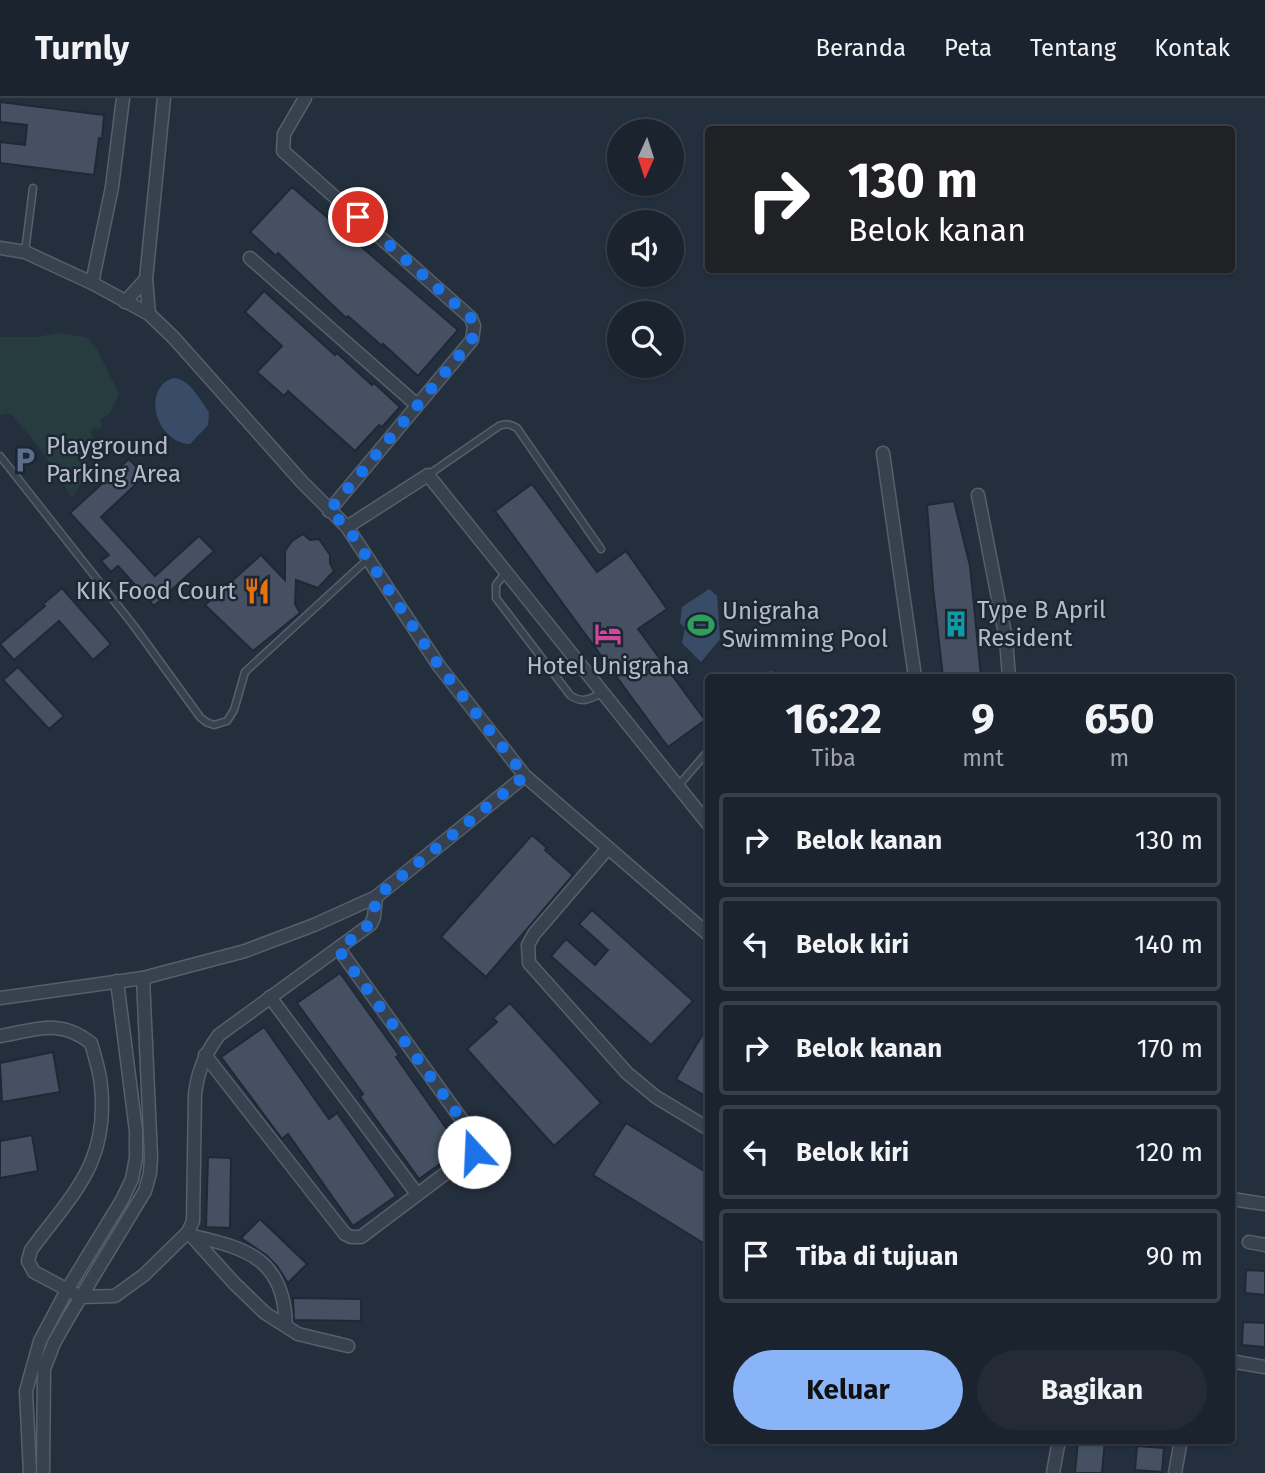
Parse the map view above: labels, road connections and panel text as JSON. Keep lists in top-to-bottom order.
{
  "places": {
    "parking": ["Playground Parking Area"],
    "restaurant": ["KIK Food Court"],
    "building": ["Type B April Resident"],
    "sports": ["Unigraha Swimming Pool"],
    "hotel": ["Hotel Unigraha"]
  },
  "north": "bottom",
  "page": {
    "header": "Turnly",
    "nav": [
      "Beranda",
      "Peta",
      "Tentang",
      "Kontak"
    ],
    "turn": ["130 m", "Belok kanan"],
    "eta": [
      "16:22",
      "Tiba",
      "9",
      "mnt",
      "650",
      "m"
    ],
    "list": [
      {
        "name": "Belok kanan",
        "value": "130 m"
      },
      {
        "name": "Belok kiri",
        "value": "140 m"
      },
      {
        "name": "Belok kanan",
        "value": "170 m"
      },
      {
        "name": "Belok kiri",
        "value": "120 m"
      },
      {
        "name": "Tiba di tujuan",
        "value": "90 m"
      }
    ],
    "buttons": ["Keluar", "Bagikan"]
  }
}
